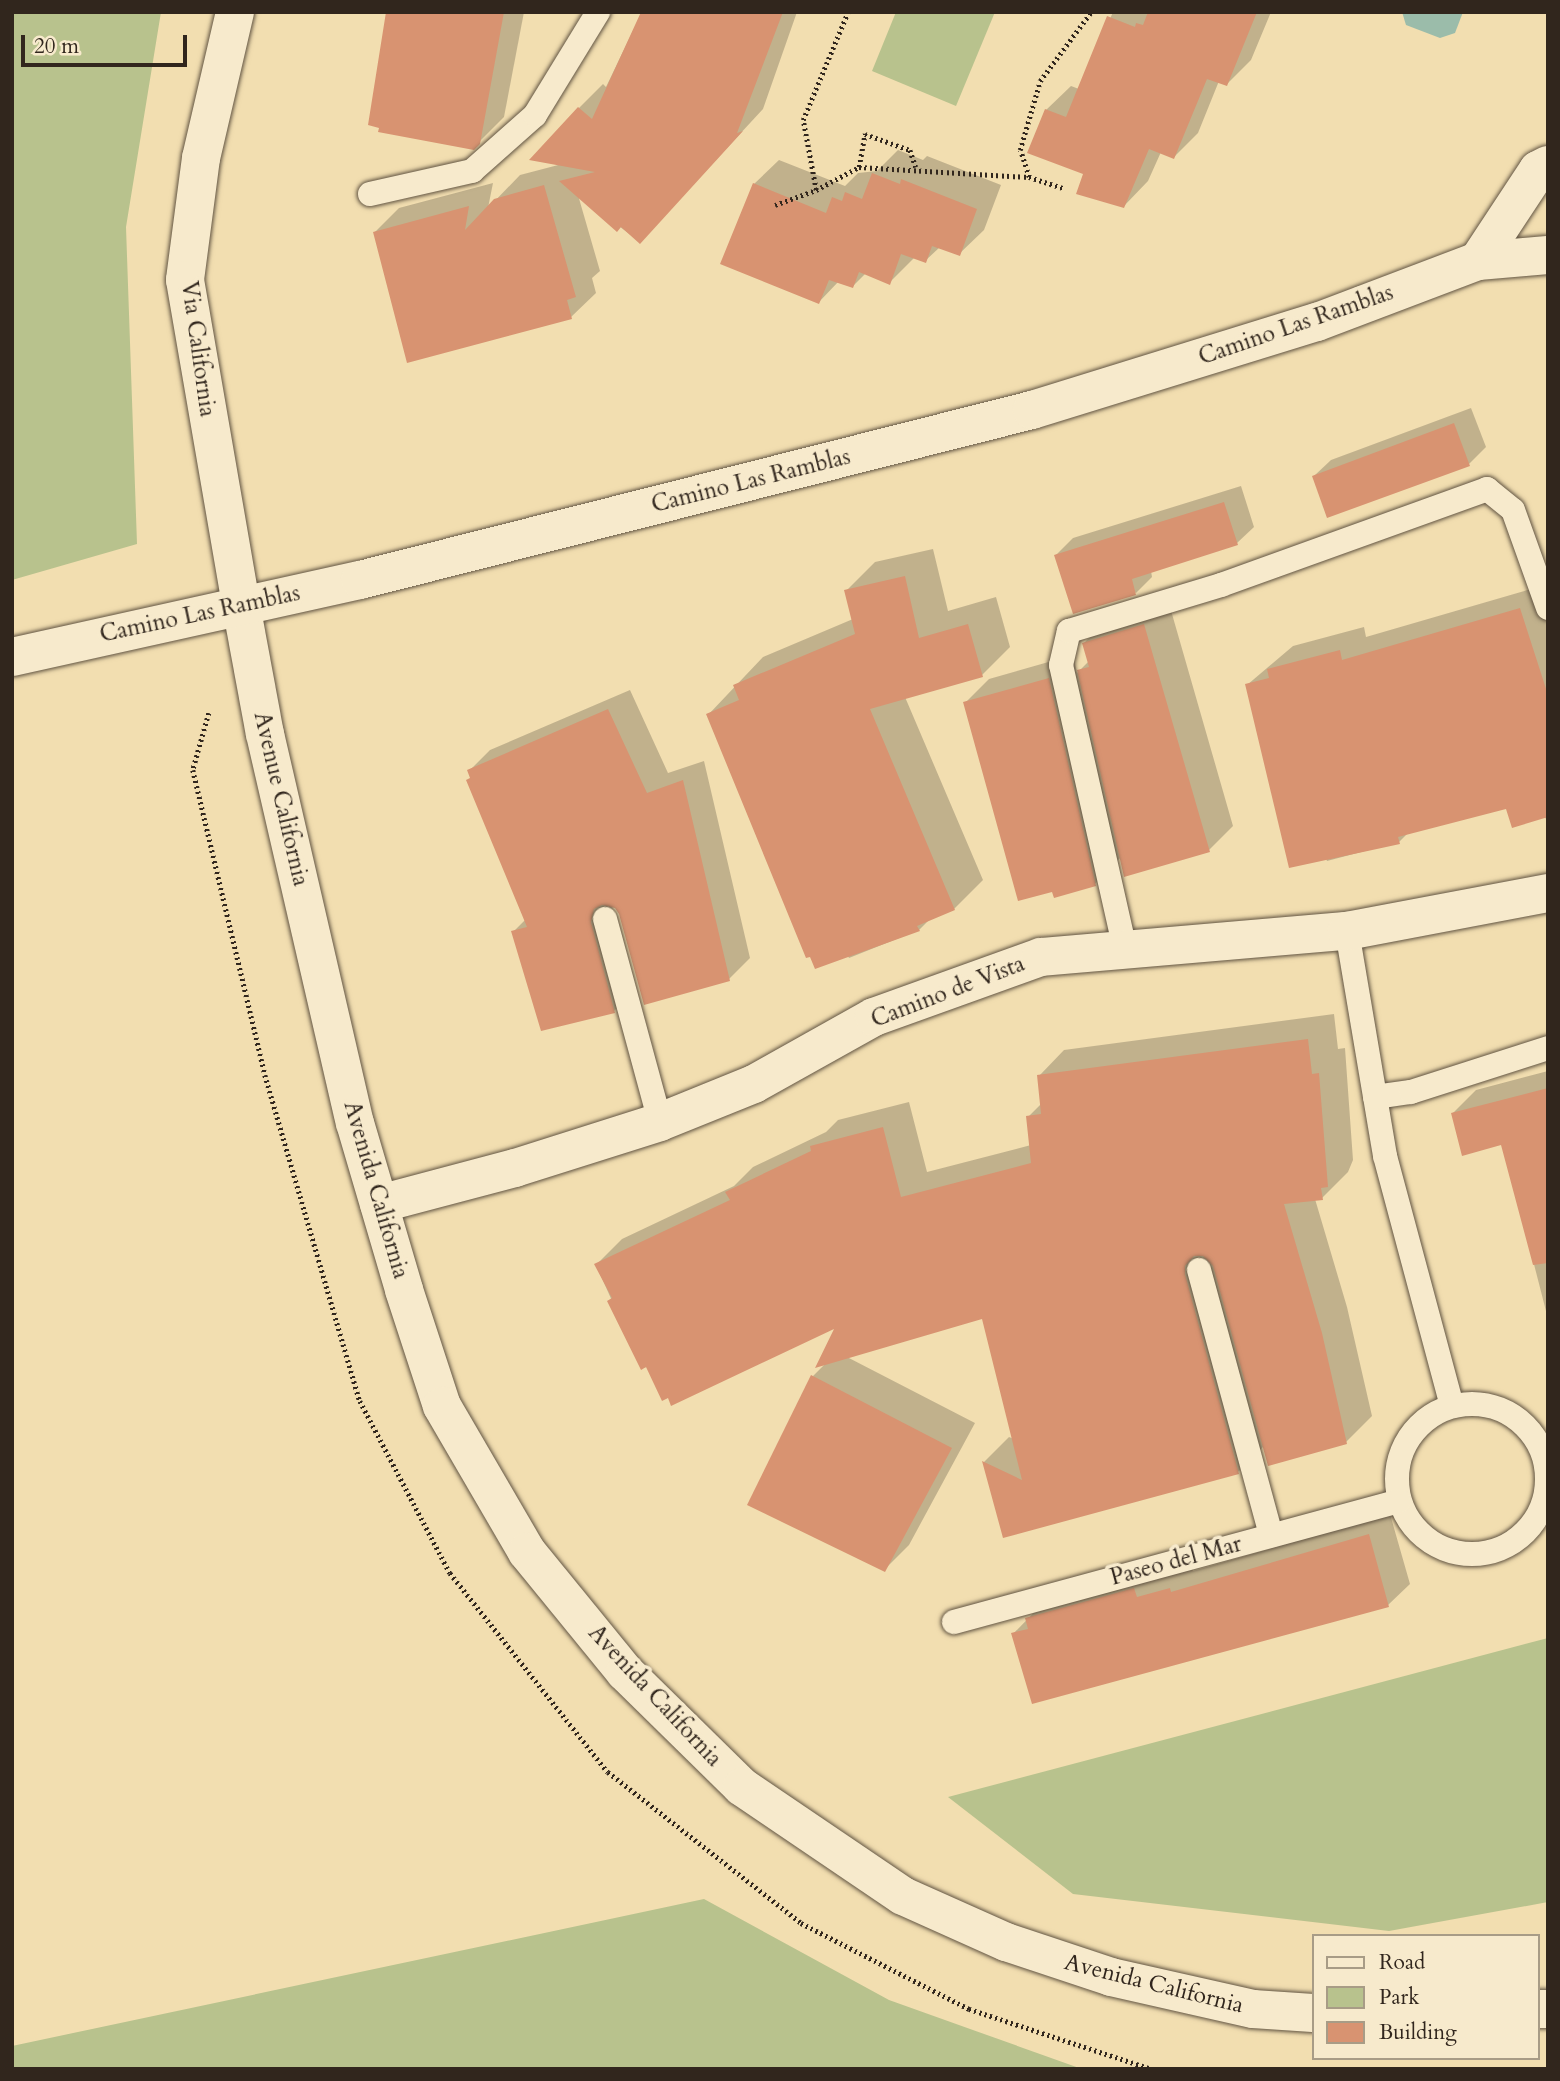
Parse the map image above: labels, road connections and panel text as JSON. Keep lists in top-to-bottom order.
{
  "streets": {
    "street": [
      "Camino Las Ramblas",
      "Via California",
      "Avenue California",
      "Camino de Vista",
      "Avenida California"
    ],
    "lane": ["Paseo del Mar"]
  },
  "crossings": [
    ["Camino Las Ramblas", "Via California"],
    ["Camino Las Ramblas", "Avenue California"],
    ["Via California", "Avenue California"],
    ["Avenue California", "Avenida California"],
    ["Camino de Vista", "Avenida California"]
  ],
  "legend": ["Road", "Park", "Building"],
  "scale_bar": "20 m"
}
